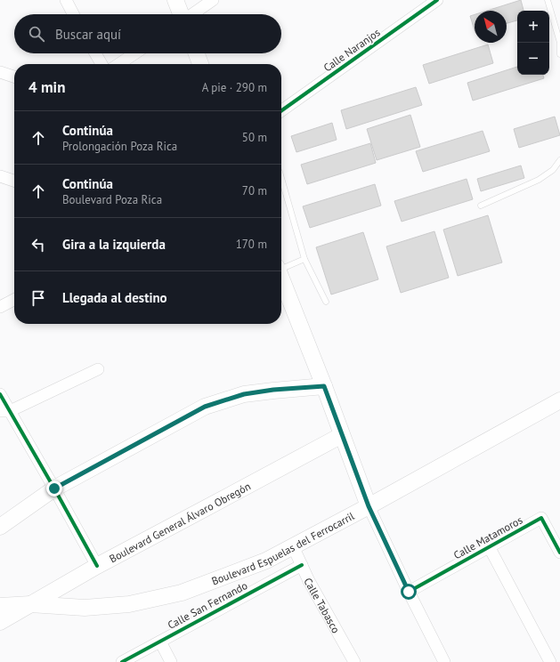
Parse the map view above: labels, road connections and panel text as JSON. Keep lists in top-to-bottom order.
{
  "streets": {
    "main road": ["Boulevard General Álvaro Obregón", "Boulevard Espuelas del Ferrocarril"],
    "street": [
      "Calle Naranjos",
      "Calle Matamoros",
      "Calle San Fernando",
      "Calle Tabasco"
    ]
  },
  "crossings": [
    ["Boulevard General Álvaro Obregón", "Boulevard Espuelas del Ferrocarril"],
    ["Boulevard Espuelas del Ferrocarril", "Calle Tabasco"],
    ["Calle San Fernando", "Calle Tabasco"]
  ],
  "north": "top left",
  "page": {
    "map_buttons": ["+", "−"],
    "search": "Buscar aquí",
    "heading": ["4 min", "A pie · 290 m"],
    "list": [
      ["Continúa", "Prolongación Poza Rica", "50 m"],
      ["Continúa", "Boulevard Poza Rica", "70 m"],
      ["Gira a la izquierda", "170 m"],
      "Llegada al destino"
    ]
  }
}
